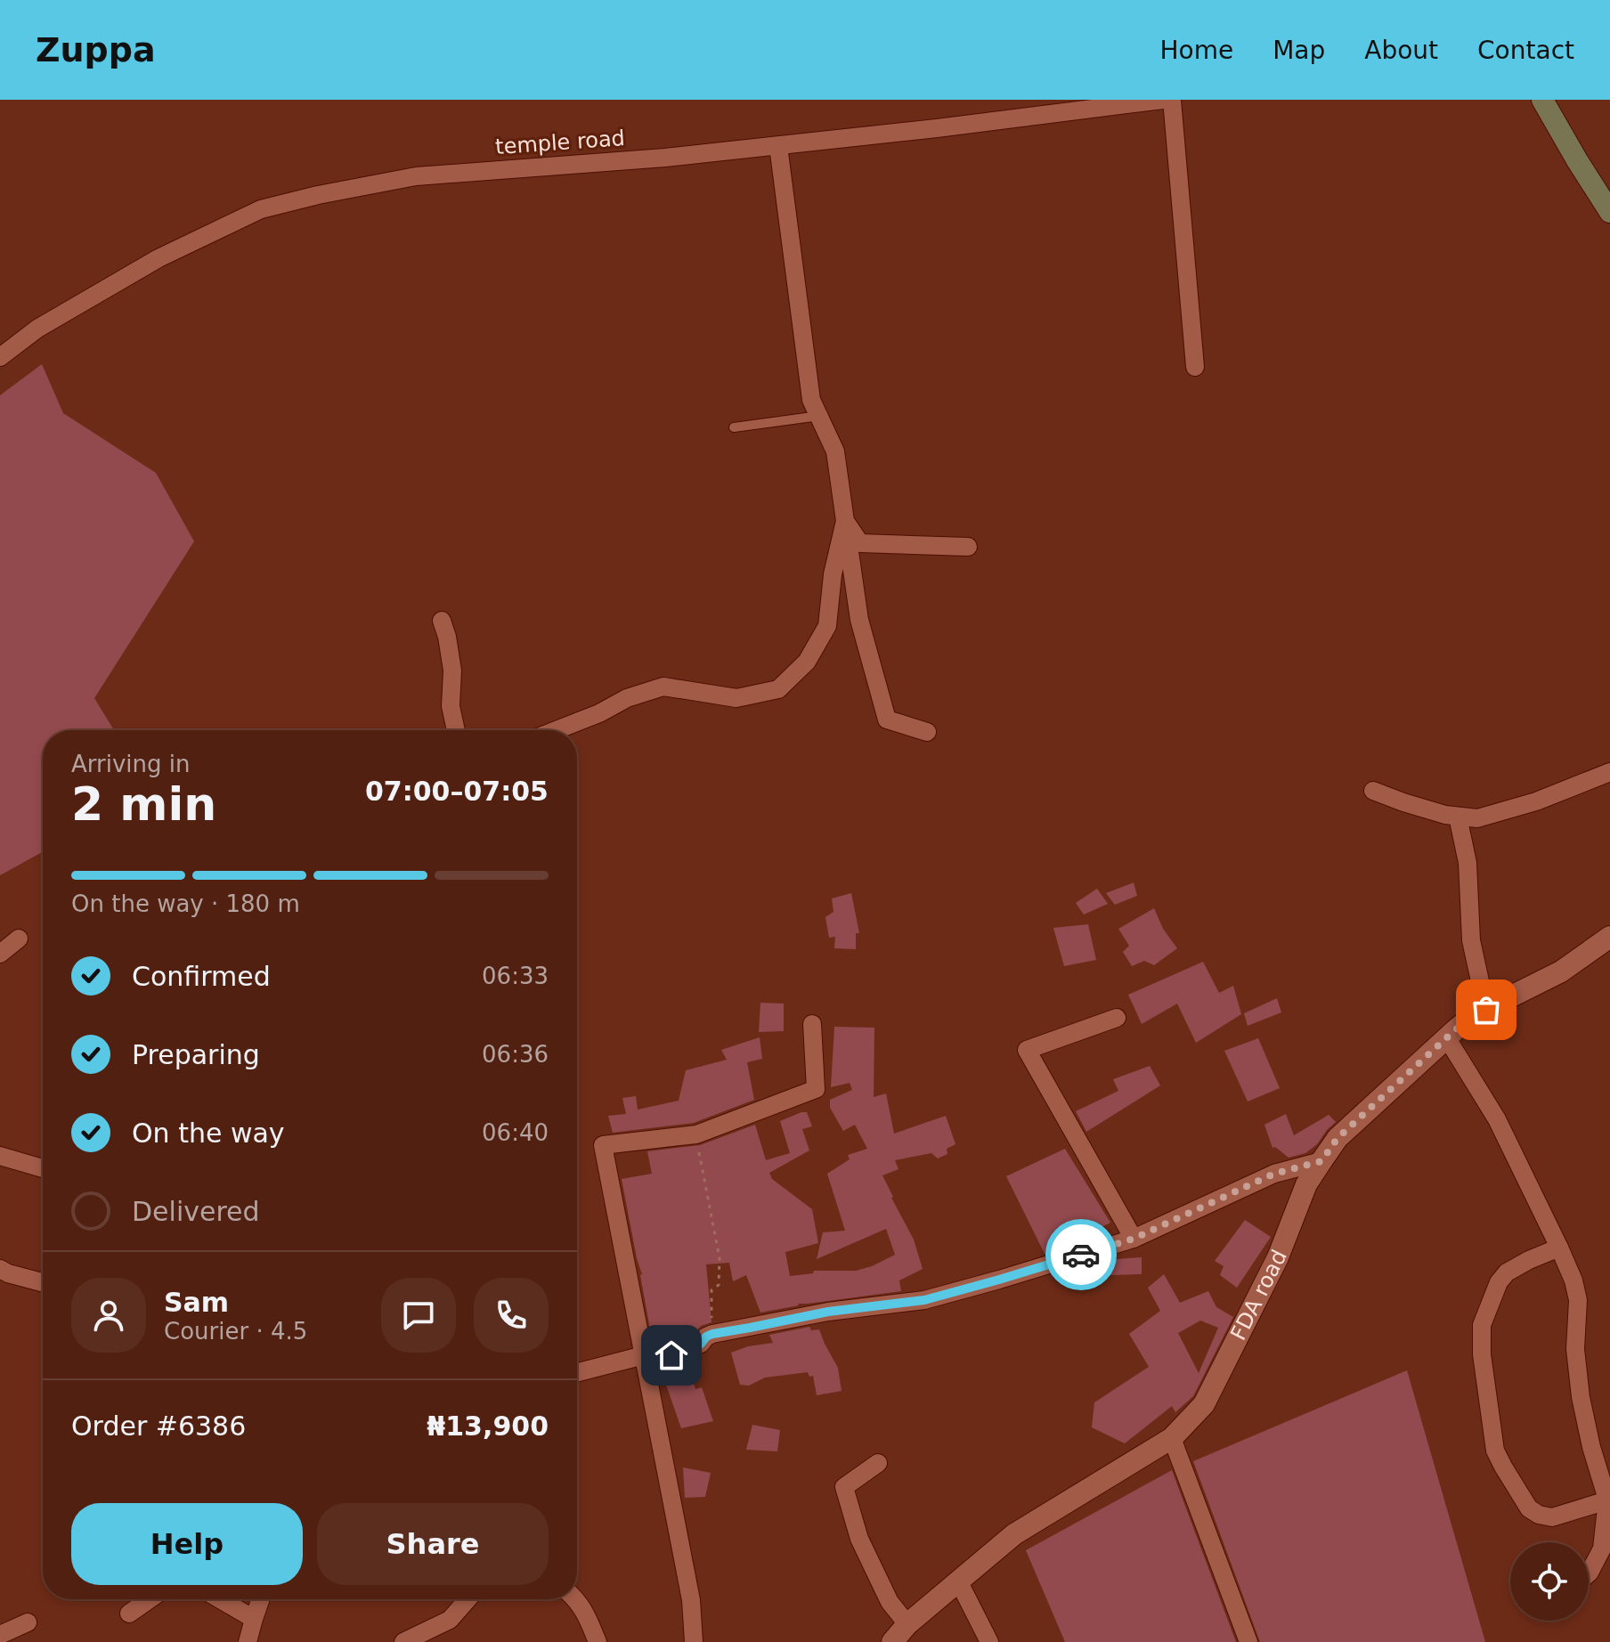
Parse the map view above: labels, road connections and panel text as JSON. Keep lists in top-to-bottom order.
{
  "streets": {
    "street": ["temple road", "FDA road"]
  },
  "page": {
    "header": "Zuppa",
    "nav": [
      "Home",
      "Map",
      "About",
      "Contact"
    ],
    "heading": ["2 min", "Arriving in", "07:00–07:05"],
    "panel": [
      "Sam",
      "Courier · 4.5",
      "Order #6386",
      "₦13,900"
    ],
    "bar": "On the way · 180 m",
    "list": [
      ["Confirmed", "06:33"],
      ["Preparing", "06:36"],
      ["On the way", "06:40"],
      "Delivered"
    ],
    "buttons": ["Help", "Share"]
  }
}
